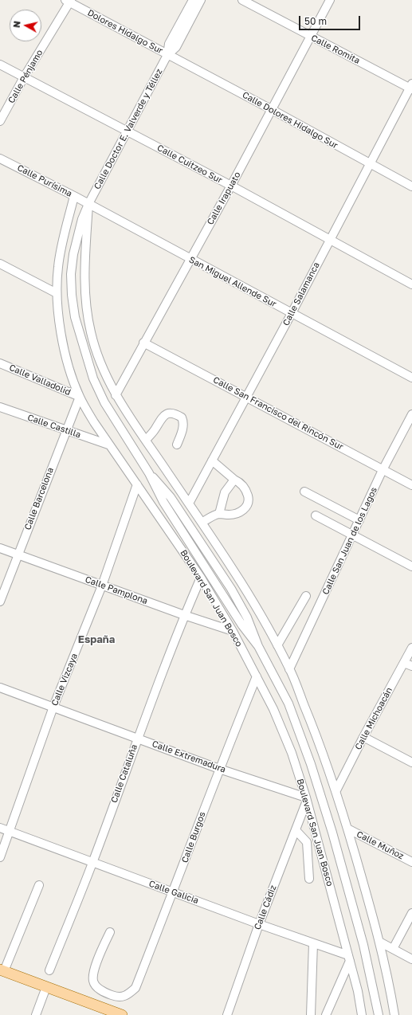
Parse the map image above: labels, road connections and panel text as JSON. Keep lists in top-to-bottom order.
{
  "streets": {
    "street": [
      "Dolores Hidalgo Sur",
      "Calle Romita",
      "Calle Pénjamo",
      "Calle Dolores Hidalgo Sur",
      "Calle Doctor E. Valverde y Téllez",
      "Calle Cuitzeo Sur",
      "Calle Purísima",
      "Calle Irapuato",
      "San Miguel Allende Sur",
      "Calle Salamanca",
      "Calle Valladolid",
      "Calle San Francisco del Rincón Sur",
      "Calle Castilla",
      "Calle Barcelona",
      "Calle San Juan de los Lagos",
      "Calle Pamplona",
      "Boulevard San Juan Bosco",
      "Calle Vizcaya",
      "Calle Michoacán",
      "Calle Extremadura",
      "Calle Cataluña",
      "Calle Burgos",
      "Calle Muñoz",
      "Calle Galicia",
      "Calle Cádiz"
    ]
  },
  "crossings": [
    ["Dolores Hidalgo Sur", "Calle Pénjamo"],
    ["Dolores Hidalgo Sur", "Calle Dolores Hidalgo Sur"],
    ["Dolores Hidalgo Sur", "Calle Doctor E. Valverde y Téllez"],
    ["Calle Romita", "Calle Irapuato"],
    ["Calle Romita", "Calle Salamanca"],
    ["Calle Pénjamo", "Calle Cuitzeo Sur"],
    ["Calle Dolores Hidalgo Sur", "Calle Doctor E. Valverde y Téllez"],
    ["Calle Dolores Hidalgo Sur", "Calle Irapuato"],
    ["Calle Dolores Hidalgo Sur", "Calle Salamanca"],
    ["Calle Doctor E. Valverde y Téllez", "Calle Cuitzeo Sur"],
    ["Calle Doctor E. Valverde y Téllez", "Calle Purísima"],
    ["Calle Doctor E. Valverde y Téllez", "San Miguel Allende Sur"],
    ["Calle Cuitzeo Sur", "Calle Irapuato"],
    ["Calle Cuitzeo Sur", "Calle Salamanca"],
    ["Calle Purísima", "San Miguel Allende Sur"],
    ["Calle Purísima", "Boulevard San Juan Bosco"],
    ["Calle Irapuato", "San Miguel Allende Sur"],
    ["Calle Irapuato", "Calle San Francisco del Rincón Sur"],
    ["San Miguel Allende Sur", "Calle Salamanca"],
    ["Calle Salamanca", "Calle San Francisco del Rincón Sur"],
    ["Calle Valladolid", "Calle Barcelona"],
    ["Calle Valladolid", "Boulevard San Juan Bosco"],
    ["Calle San Francisco del Rincón Sur", "Calle San Juan de los Lagos"],
    ["Calle Castilla", "Calle Barcelona"],
    ["Calle Castilla", "Boulevard San Juan Bosco"],
    ["Calle Barcelona", "Calle Pamplona"],
    ["Calle Barcelona", "Boulevard San Juan Bosco"],
    ["Calle Pamplona", "Boulevard San Juan Bosco"],
    ["Calle Pamplona", "Calle Vizcaya"],
    ["Calle Pamplona", "Calle Cataluña"],
    ["Boulevard San Juan Bosco", "Calle Vizcaya"],
    ["Boulevard San Juan Bosco", "Calle Extremadura"],
    ["Boulevard San Juan Bosco", "Calle Cataluña"],
    ["Boulevard San Juan Bosco", "Calle Burgos"],
    ["Boulevard San Juan Bosco", "Calle Galicia"],
    ["Boulevard San Juan Bosco", "Calle Cádiz"],
    ["Calle Vizcaya", "Calle Extremadura"],
    ["Calle Vizcaya", "Calle Galicia"],
    ["Calle Extremadura", "Calle Cataluña"],
    ["Calle Extremadura", "Calle Burgos"],
    ["Calle Extremadura", "Calle Cádiz"],
    ["Calle Cataluña", "Calle Galicia"],
    ["Calle Burgos", "Calle Galicia"],
    ["Calle Galicia", "Calle Cádiz"]
  ],
  "districts": ["España"],
  "scale_bar": "50 m",
  "north": "left"
}
